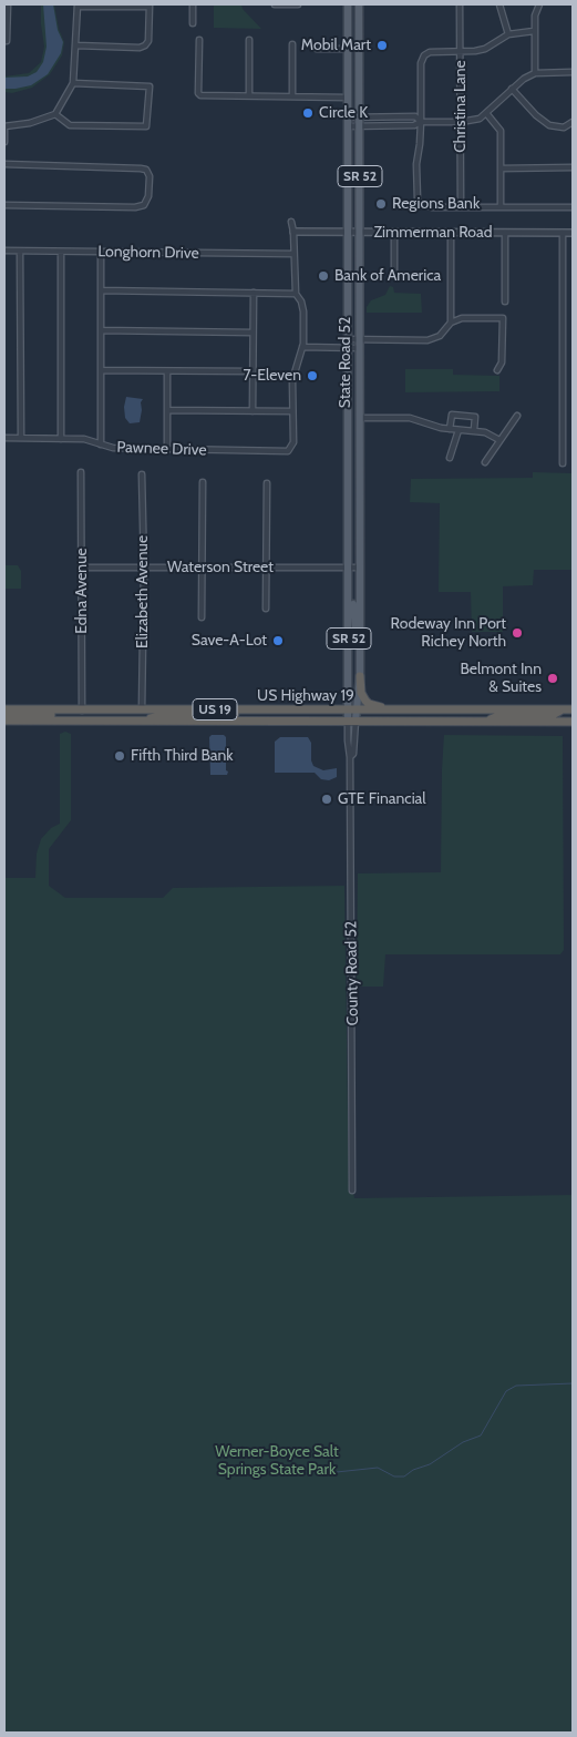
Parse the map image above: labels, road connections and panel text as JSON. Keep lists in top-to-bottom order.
{
  "streets": {
    "highway": ["US Highway 19", "US 19"],
    "main road": ["SR 52", "State Road 52"],
    "street": [
      "Christina Lane",
      "Zimmerman Road",
      "Longhorn Drive",
      "Pawnee Drive",
      "Waterson Street",
      "Edna Avenue",
      "Elizabeth Avenue",
      "County Road 52"
    ]
  },
  "crossings": [
    ["Zimmerman Road", "State Road 52"],
    ["State Road 52", "Waterson Street"],
    ["State Road 52", "US Highway 19"],
    ["State Road 52", "County Road 52"],
    ["Waterson Street", "Edna Avenue"],
    ["Waterson Street", "Elizabeth Avenue"],
    ["Edna Avenue", "US Highway 19"],
    ["Elizabeth Avenue", "US Highway 19"],
    ["US Highway 19", "County Road 52"]
  ],
  "parks": ["Werner-Boyce Salt Springs State Park"],
  "places": [
    "Mobil Mart",
    "Circle K",
    "Regions Bank",
    "Bank of America",
    "7-Eleven",
    "Rodeway Inn Port Richey North",
    "Save-A-Lot",
    "Belmont Inn & Suites",
    "Fifth Third Bank",
    "GTE Financial"
  ]
}
